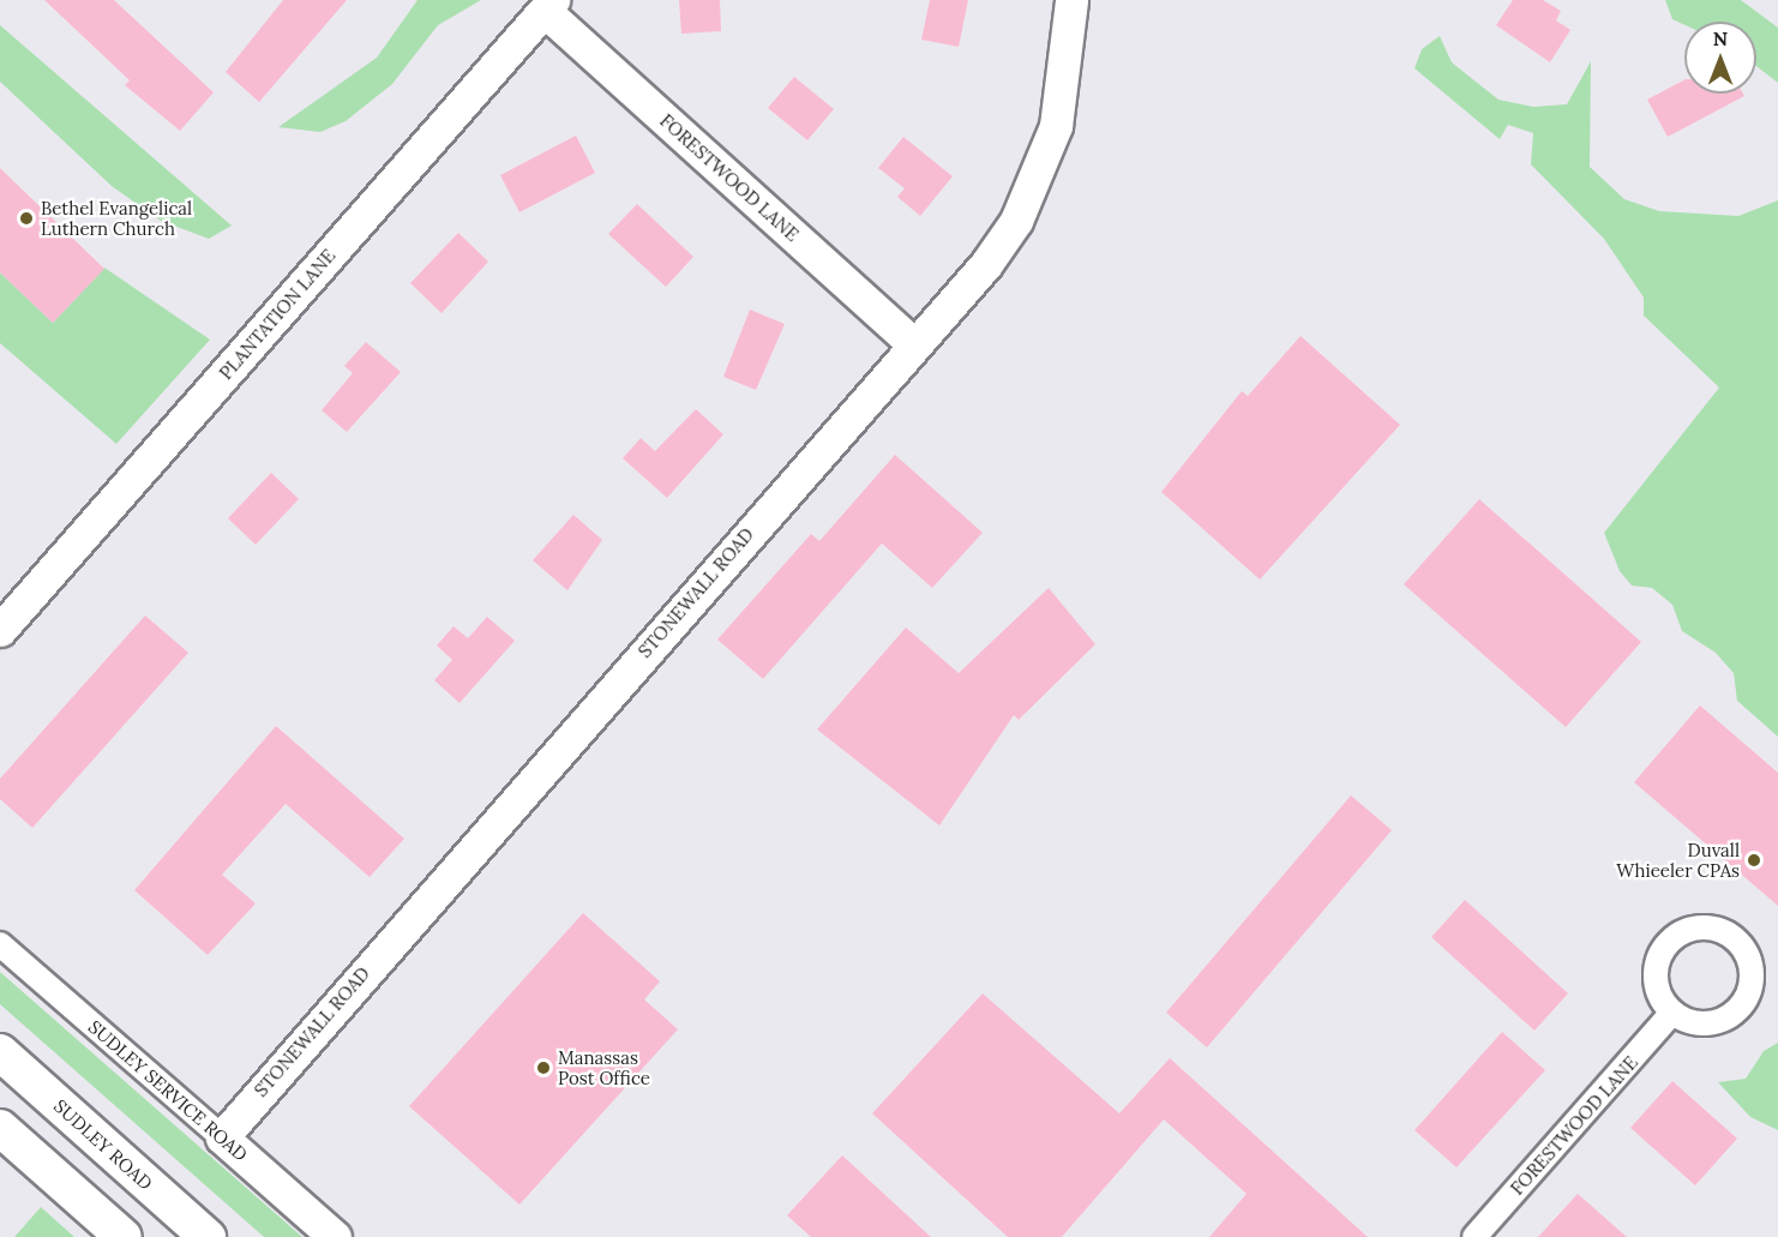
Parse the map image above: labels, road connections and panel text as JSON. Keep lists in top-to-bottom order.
{
  "streets": {
    "main road": ["SUDLEY ROAD"],
    "street": [
      "FORESTWOOD LANE",
      "PLANTATION LANE",
      "STONEWALL ROAD",
      "SUDLEY SERVICE ROAD"
    ]
  },
  "crossings": [
    ["FORESTWOOD LANE", "PLANTATION LANE"],
    ["FORESTWOOD LANE", "STONEWALL ROAD"],
    ["STONEWALL ROAD", "SUDLEY SERVICE ROAD"]
  ],
  "places": ["Bethel Evangelical Luthern Church", "Duvall Whieeler CPAs", "Manassas Post Office"],
  "north": "top"
}
